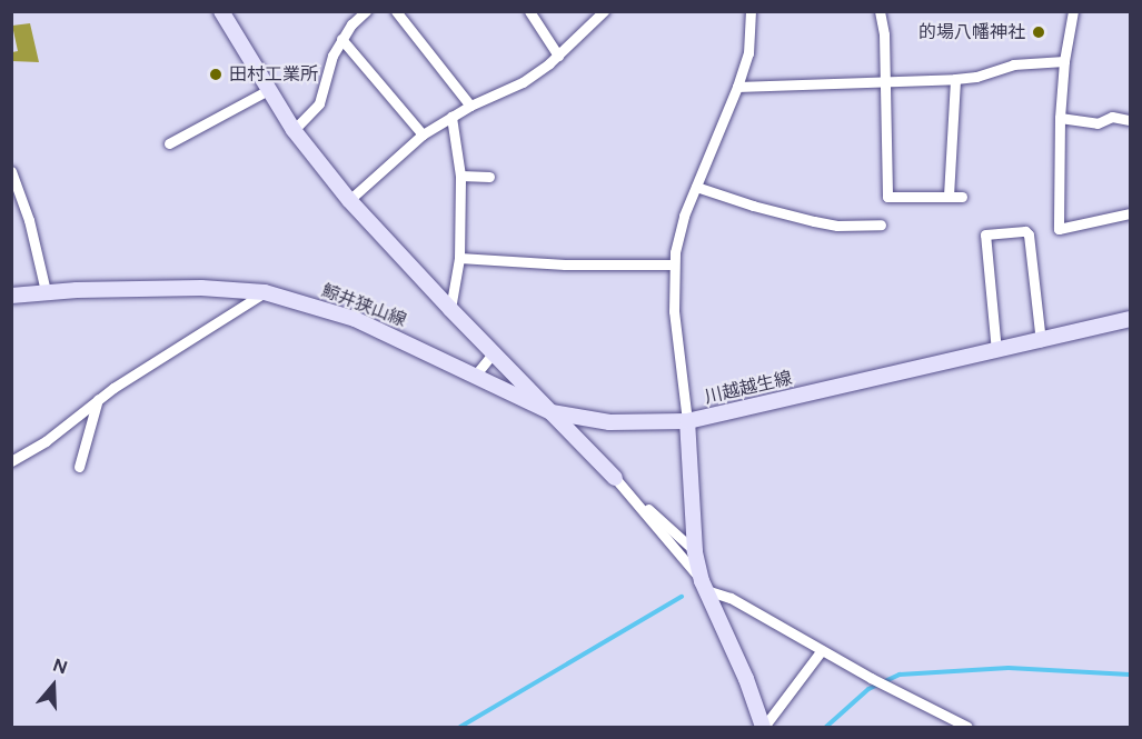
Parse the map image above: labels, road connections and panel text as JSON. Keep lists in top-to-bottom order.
{
  "streets": {
    "main road": ["鯨井狭山線", "川越越生線"]
  },
  "crossings": [
    ["鯨井狭山線", "川越越生線"]
  ],
  "places": ["的場八幡神社", "田村工業所"],
  "north": "top"
}
